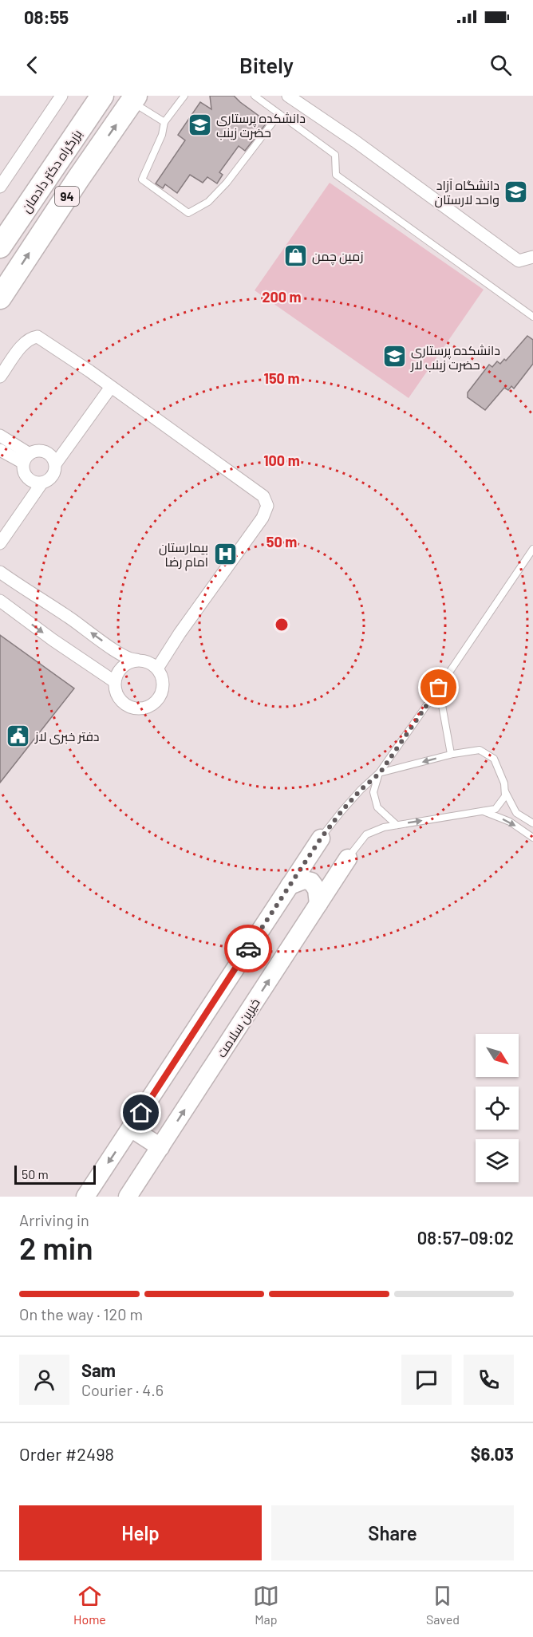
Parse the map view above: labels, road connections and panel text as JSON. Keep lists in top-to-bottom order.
{
  "streets": {
    "highway": ["بزرگراه دکتر دادمان", "94"],
    "street": ["خیرین سلامت"]
  },
  "places": {
    "school or university": ["دانشکده پرستاری حضرت زینب", "دانشگاه آزاد واحد لارستان", "دانشکده پرستاری حضرت زینب لار"],
    "shop": ["زمین چمن"],
    "hospital": ["بیمارستان امام رضا"],
    "public building": ["دفتر خبری لاز"]
  },
  "scale_bar": "50 m",
  "north": "bottom right",
  "page": {
    "status": "08:55",
    "header": "Bitely",
    "scale": "50 m",
    "heading": ["2 min", "Arriving in", "08:57–09:02"],
    "panel": [
      "Sam",
      "Courier · 4.6",
      "Order #2498",
      "$6.03"
    ],
    "bar": "On the way · 120 m",
    "buttons": ["Help", "Share"],
    "tabs": ["Home", "Map", "Saved"]
  },
  "rings": [
    "200 m",
    "150 m",
    "100 m",
    "50 m"
  ]
}
